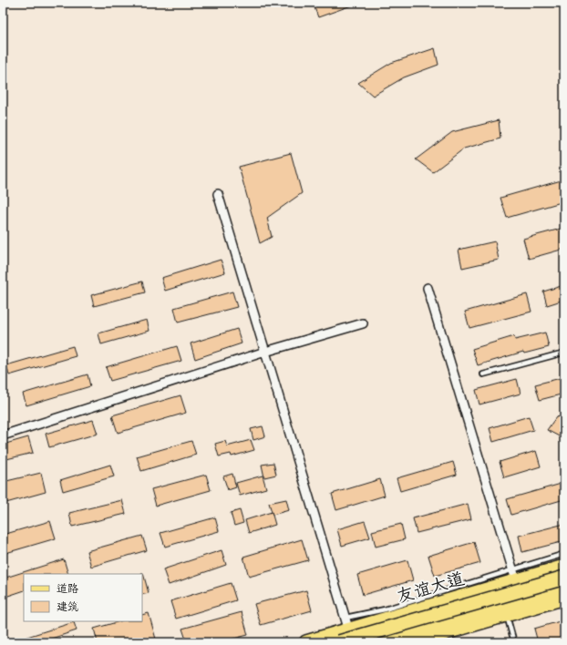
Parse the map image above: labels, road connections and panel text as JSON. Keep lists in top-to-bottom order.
{
  "streets": {
    "main road": ["友谊大道"]
  },
  "legend": ["道路", "建筑"]
}
